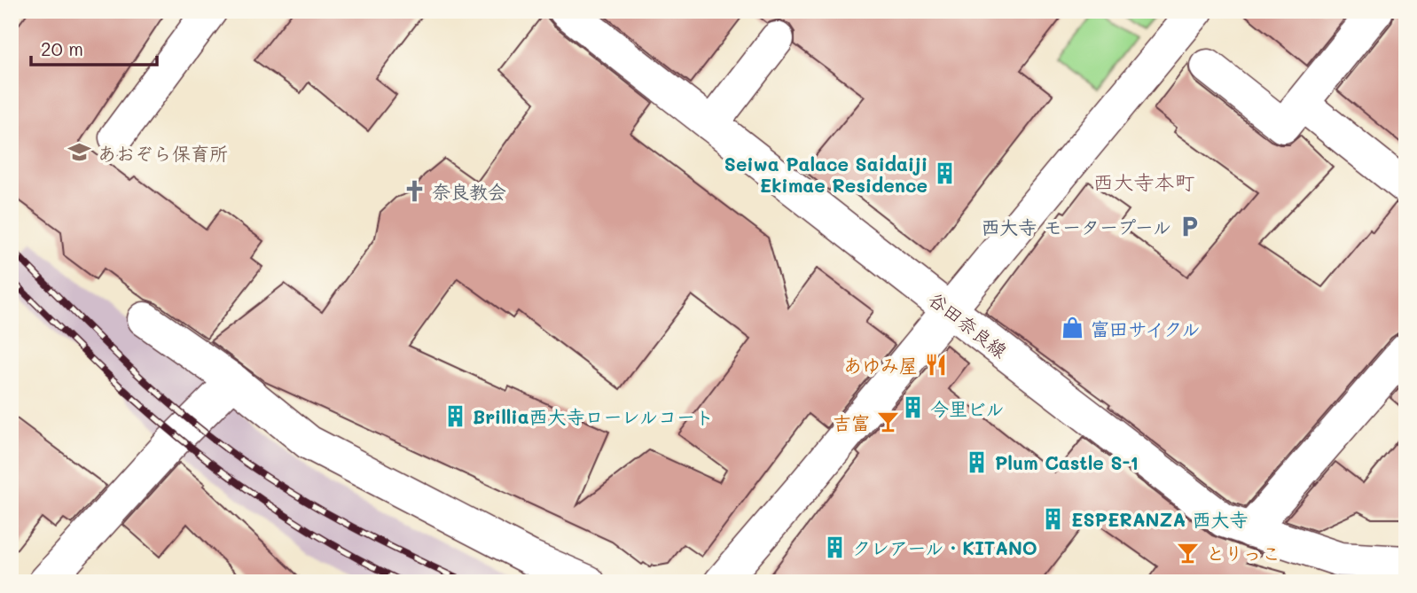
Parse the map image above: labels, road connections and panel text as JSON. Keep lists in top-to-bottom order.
{
  "streets": {
    "street": ["谷田奈良線"]
  },
  "districts": ["西大寺本町"],
  "places": {
    "school or university": ["あおぞら保育所"],
    "building": [
      "Seiwa Palace Saidaiji Ekimae Residence",
      "今里ビル",
      "Brillia西大寺ローレルコート",
      "Plum Castle S-1",
      "ESPERANZA 西大寺",
      "クレアール・KITANO"
    ],
    "church": ["奈良教会"],
    "parking": ["西大寺 モータープール"],
    "shop": ["富田サイクル"],
    "restaurant": ["あゆみ屋"],
    "bar": ["吉富", "とりっこ"]
  },
  "scale_bar": "20 m"
}
